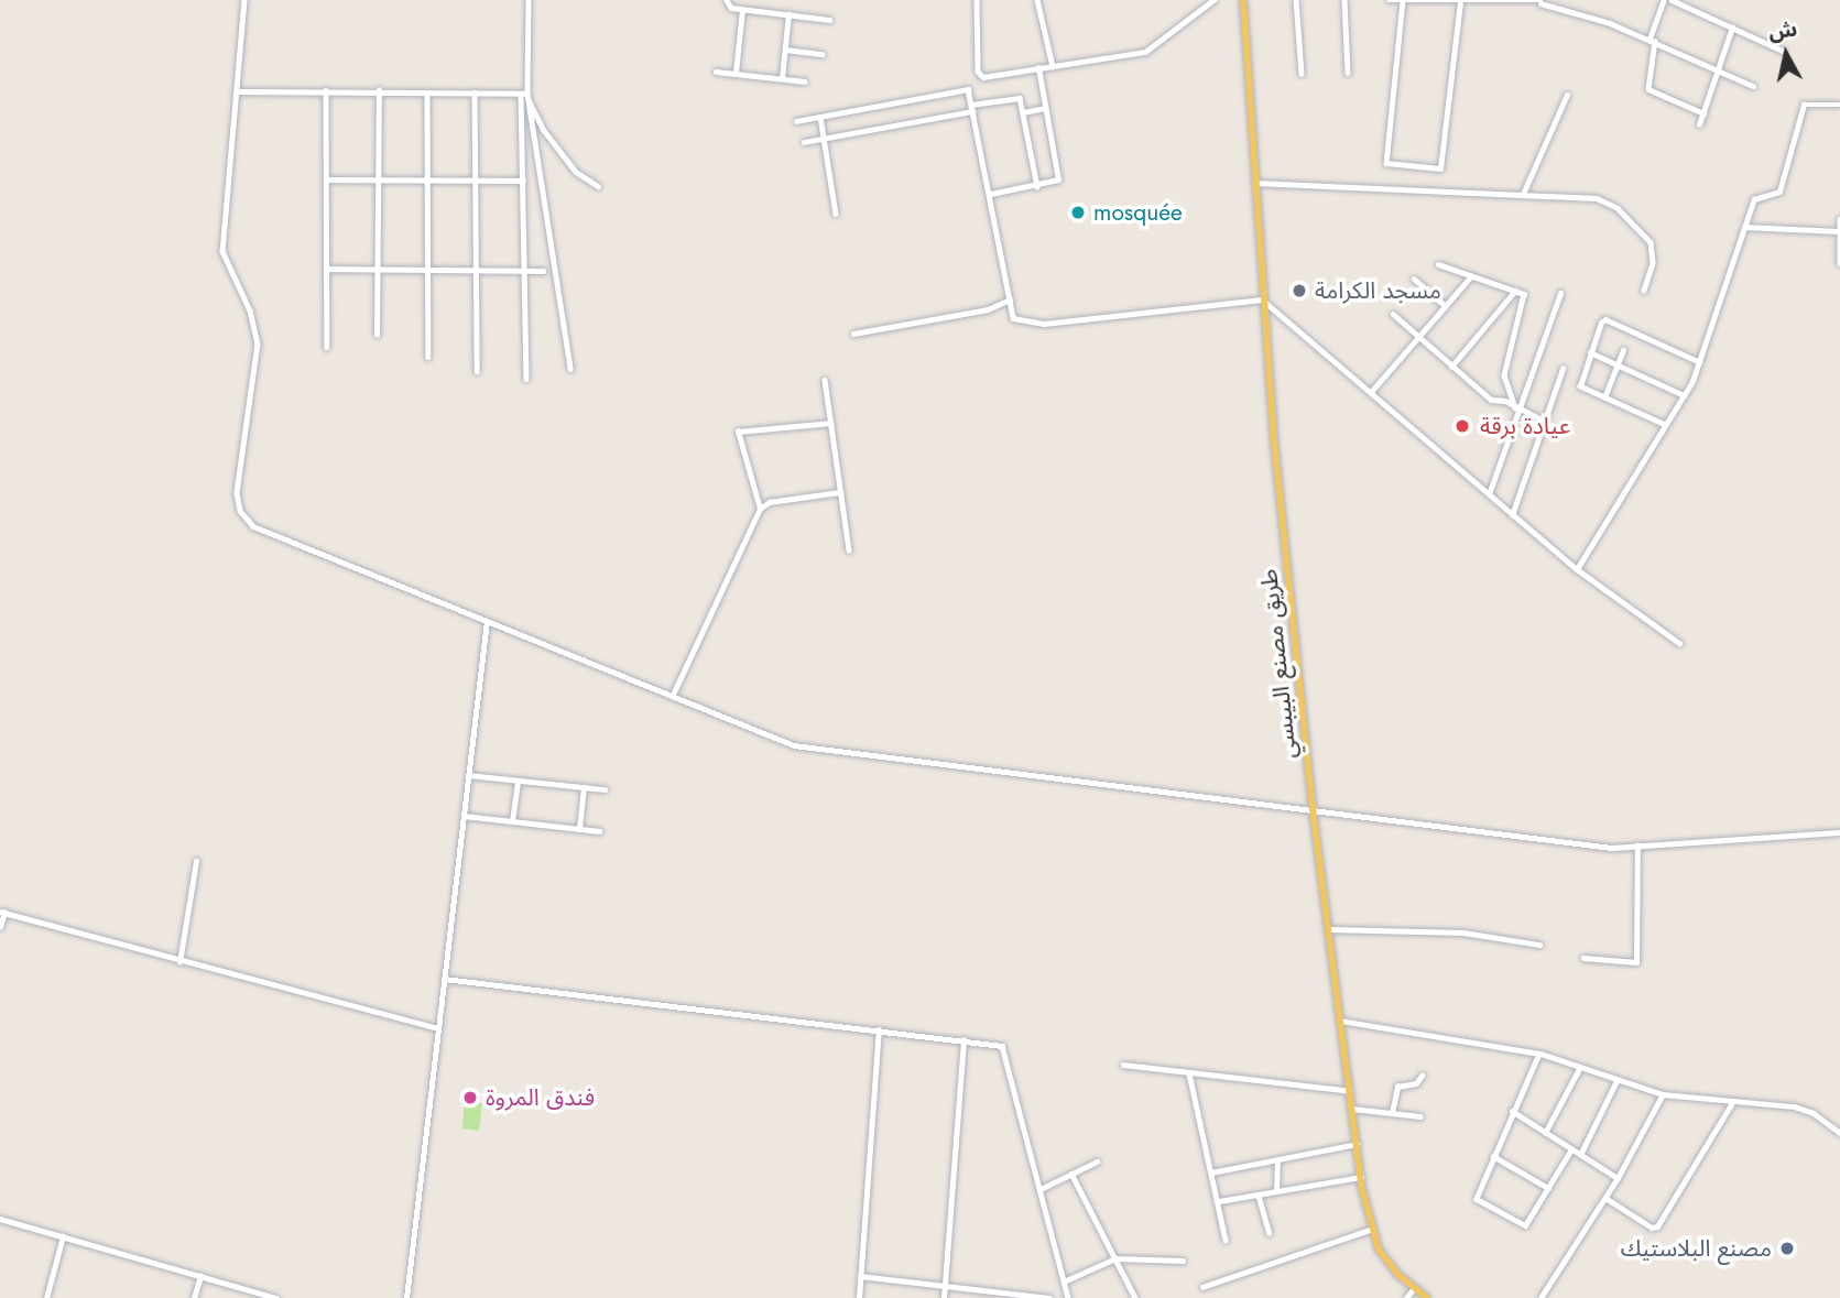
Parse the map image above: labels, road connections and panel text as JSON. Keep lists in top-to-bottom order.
{
  "streets": {
    "main road": ["طريق مصنع البيبسي"]
  },
  "places": [
    "mosquée",
    "مسجد الكرامة",
    "عيادة برقة",
    "فندق المروة",
    "مصنع البلاستيك"
  ],
  "north": "top"
}
